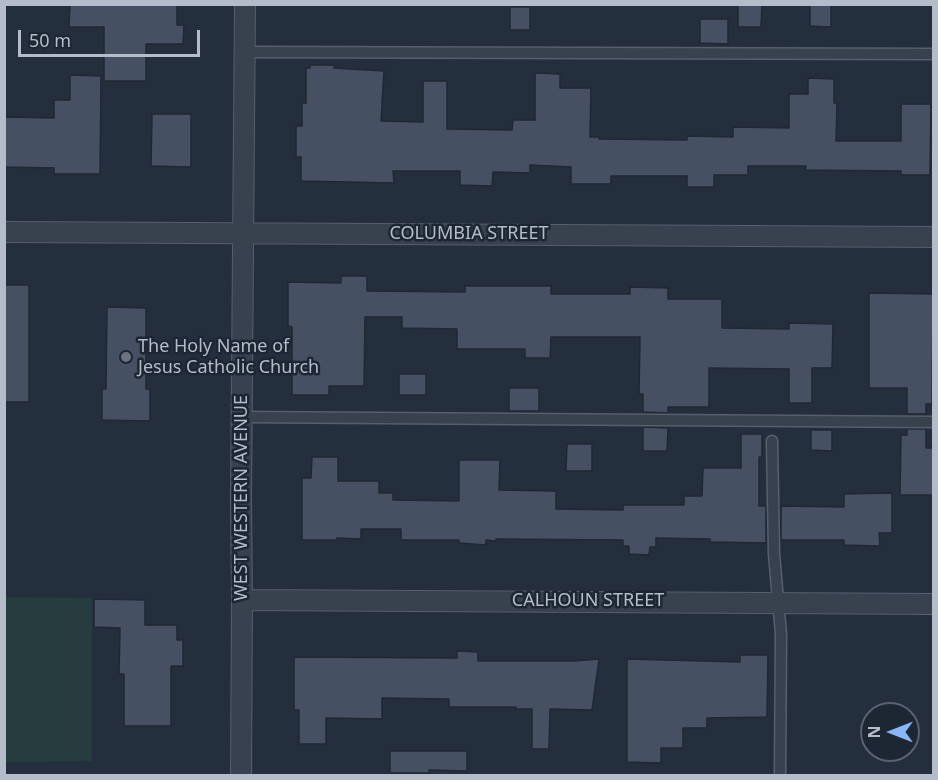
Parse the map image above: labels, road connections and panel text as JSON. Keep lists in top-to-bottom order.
{
  "streets": {
    "street": ["COLUMBIA STREET", "WEST WESTERN AVENUE", "CALHOUN STREET"]
  },
  "crossings": [
    ["COLUMBIA STREET", "WEST WESTERN AVENUE"],
    ["WEST WESTERN AVENUE", "CALHOUN STREET"]
  ],
  "places": ["The Holy Name of Jesus Catholic Church"],
  "scale_bar": "50 m",
  "north": "left"
}
